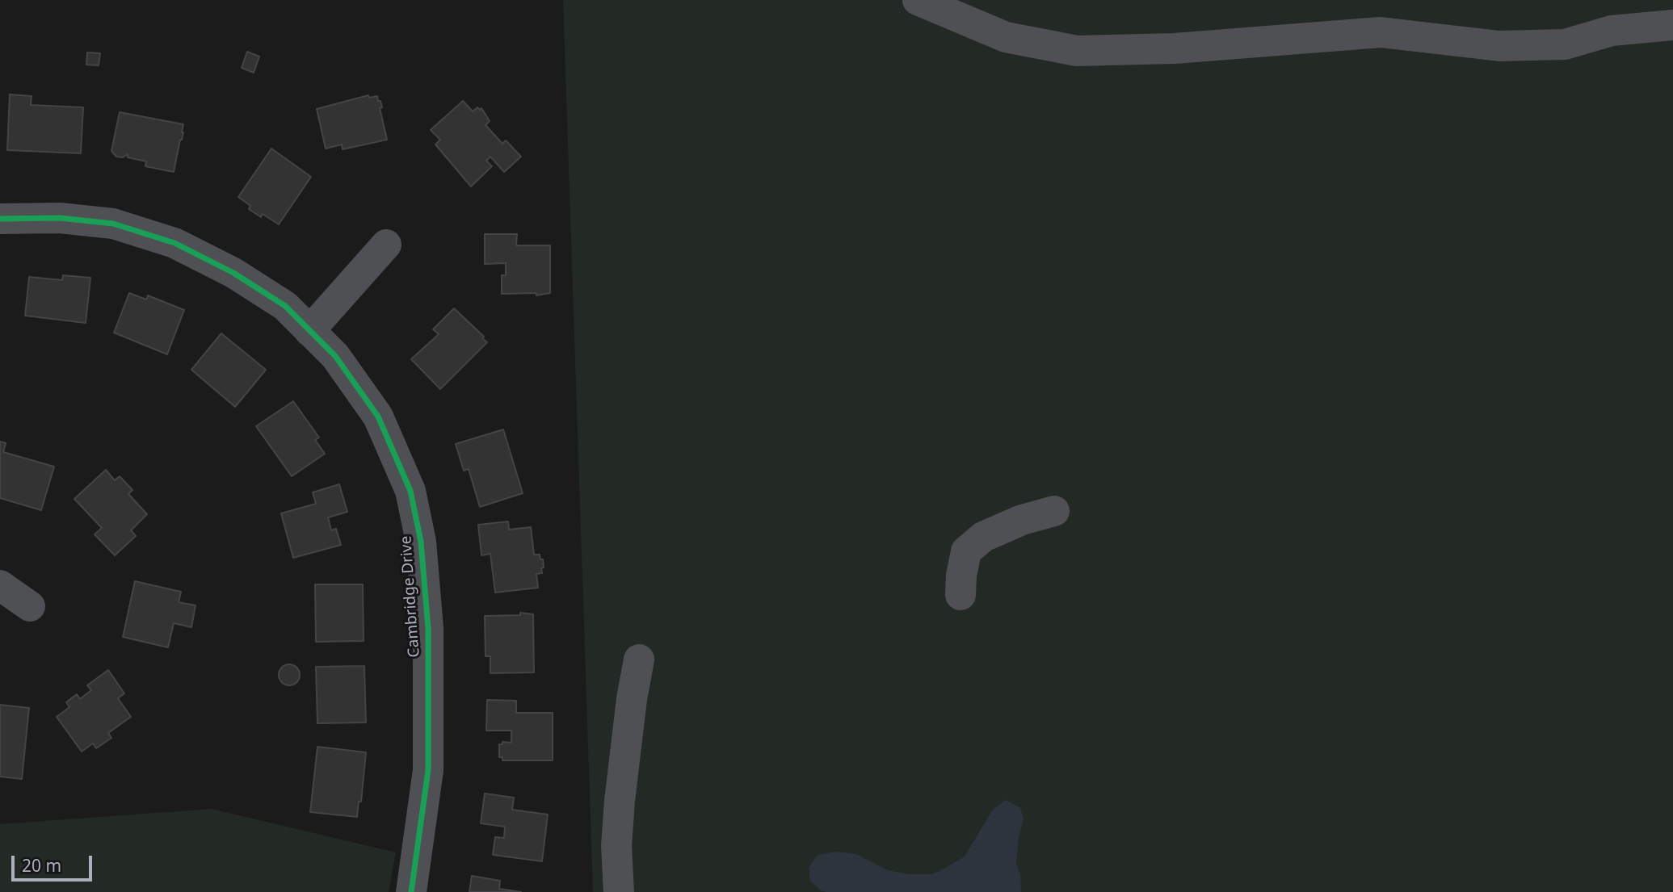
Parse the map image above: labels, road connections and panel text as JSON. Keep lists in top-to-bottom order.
{
  "streets": {
    "street": ["Cambridge Drive"]
  },
  "scale_bar": "20 m"
}
